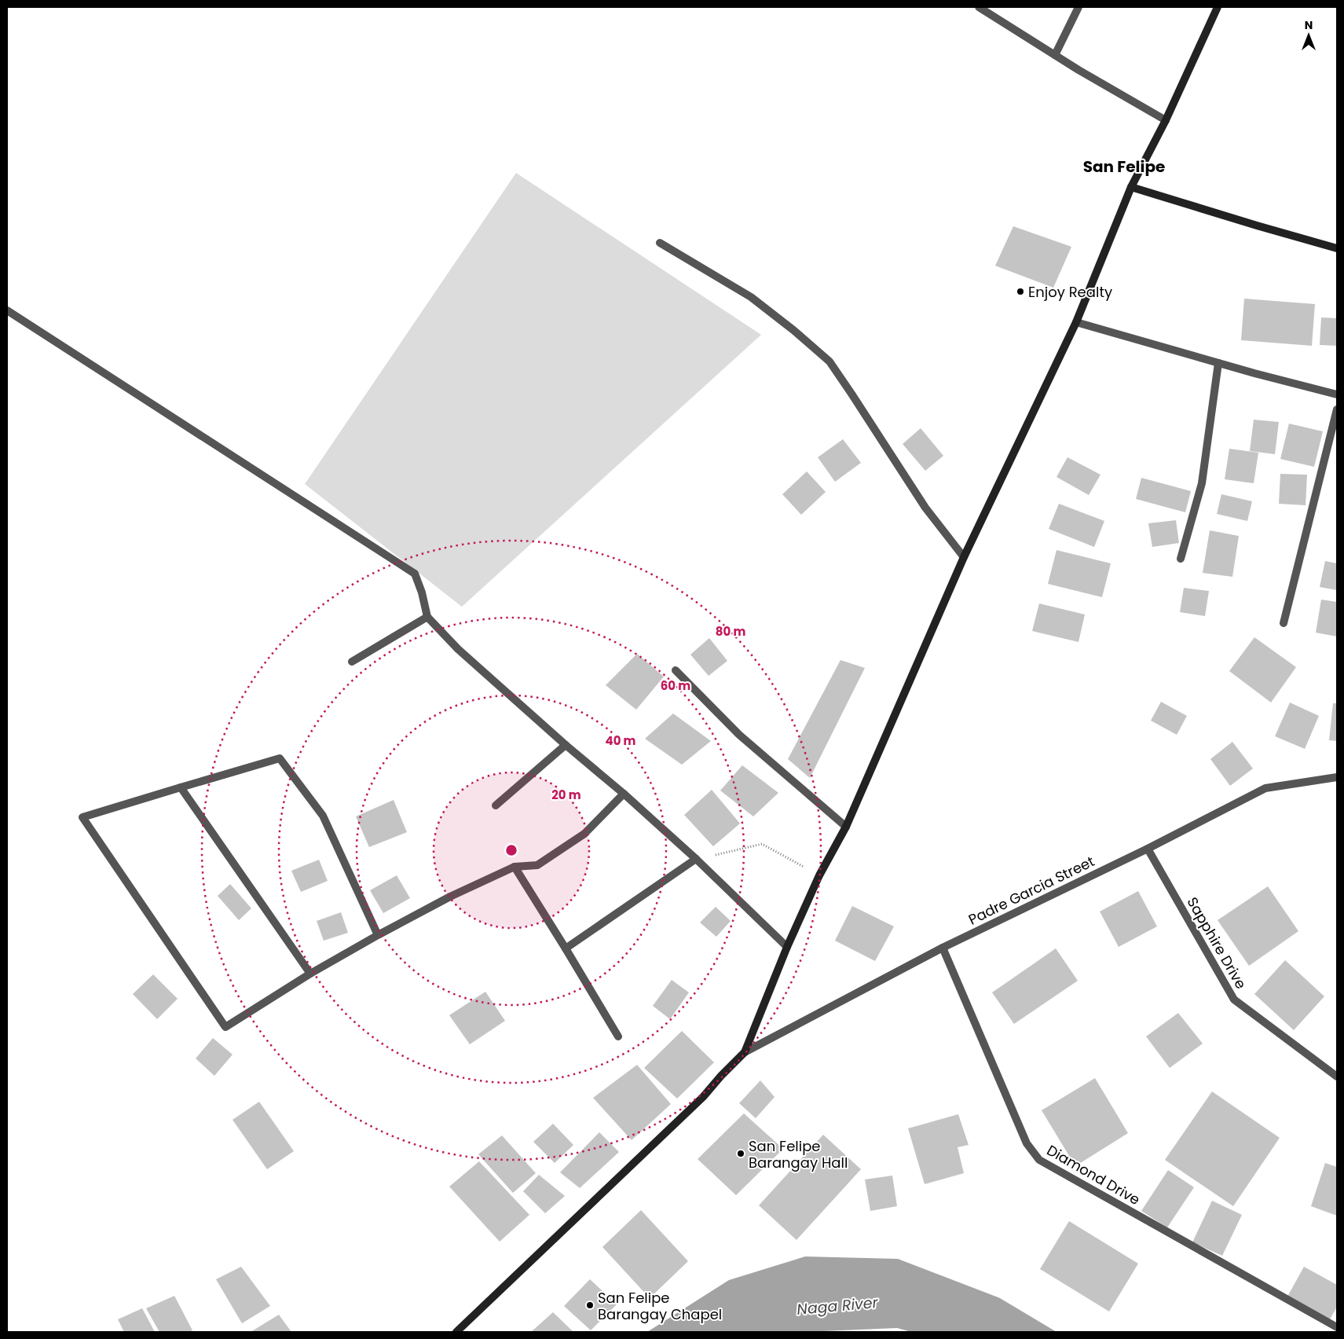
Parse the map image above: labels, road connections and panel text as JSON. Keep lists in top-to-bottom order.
{
  "streets": {
    "street": ["Padre Garcia Street", "Sapphire Drive", "Diamond Drive"]
  },
  "crossings": [
    ["Padre Garcia Street", "Sapphire Drive"],
    ["Padre Garcia Street", "Diamond Drive"]
  ],
  "districts": ["San Felipe"],
  "water": ["Naga River"],
  "places": ["Enjoy Realty", "San Felipe Barangay Hall", "San Felipe Barangay Chapel"],
  "north": "top",
  "rings": [
    "80 m",
    "60 m",
    "40 m",
    "20 m"
  ]
}
